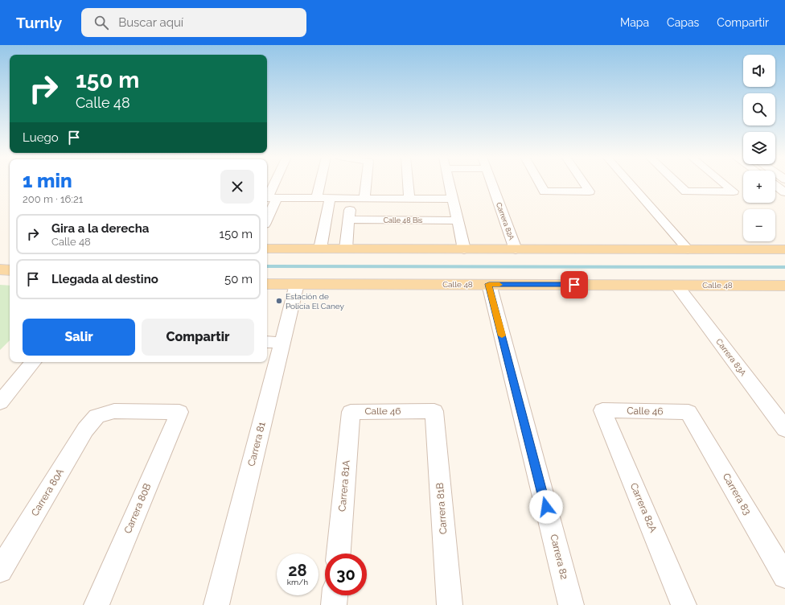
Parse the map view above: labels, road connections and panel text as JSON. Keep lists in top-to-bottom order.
{
  "streets": {
    "main road": ["Calle 48"],
    "street": [
      "Calle 48 Bis",
      "Carrera 82A",
      "Carrera 83A",
      "Calle 46",
      "Carrera 81",
      "Carrera 81A",
      "Carrera 80A",
      "Carrera 83",
      "Carrera 80B",
      "Carrera 81B",
      "Carrera 82"
    ]
  },
  "crossings": [
    ["Carrera 82A", "Calle 46"],
    ["Calle 48", "Carrera 83A"],
    ["Calle 48", "Carrera 81"],
    ["Calle 48", "Carrera 82"],
    ["Calle 46", "Carrera 81A"],
    ["Calle 46", "Carrera 83"],
    ["Calle 46", "Carrera 81B"],
    ["Carrera 80A", "Carrera 80B"]
  ],
  "places": ["Estación de Policía El Caney"],
  "page": {
    "header": "Turnly",
    "search": "Buscar aquí",
    "nav": ["Mapa", "Capas", "Compartir"],
    "map_buttons": ["+", "−"],
    "turn": ["150 m", "Calle 48"],
    "then": "Luego",
    "heading": ["1 min", "200 m · 16:21"],
    "list": [
      {
        "name": "Gira a la derecha",
        "note": "Calle 48",
        "value": "150 m"
      },
      {
        "name": "Llegada al destino",
        "value": "50 m"
      }
    ],
    "buttons": ["Salir", "Compartir"],
    "speed": "28 km/h",
    "limit": "30"
  }
}
